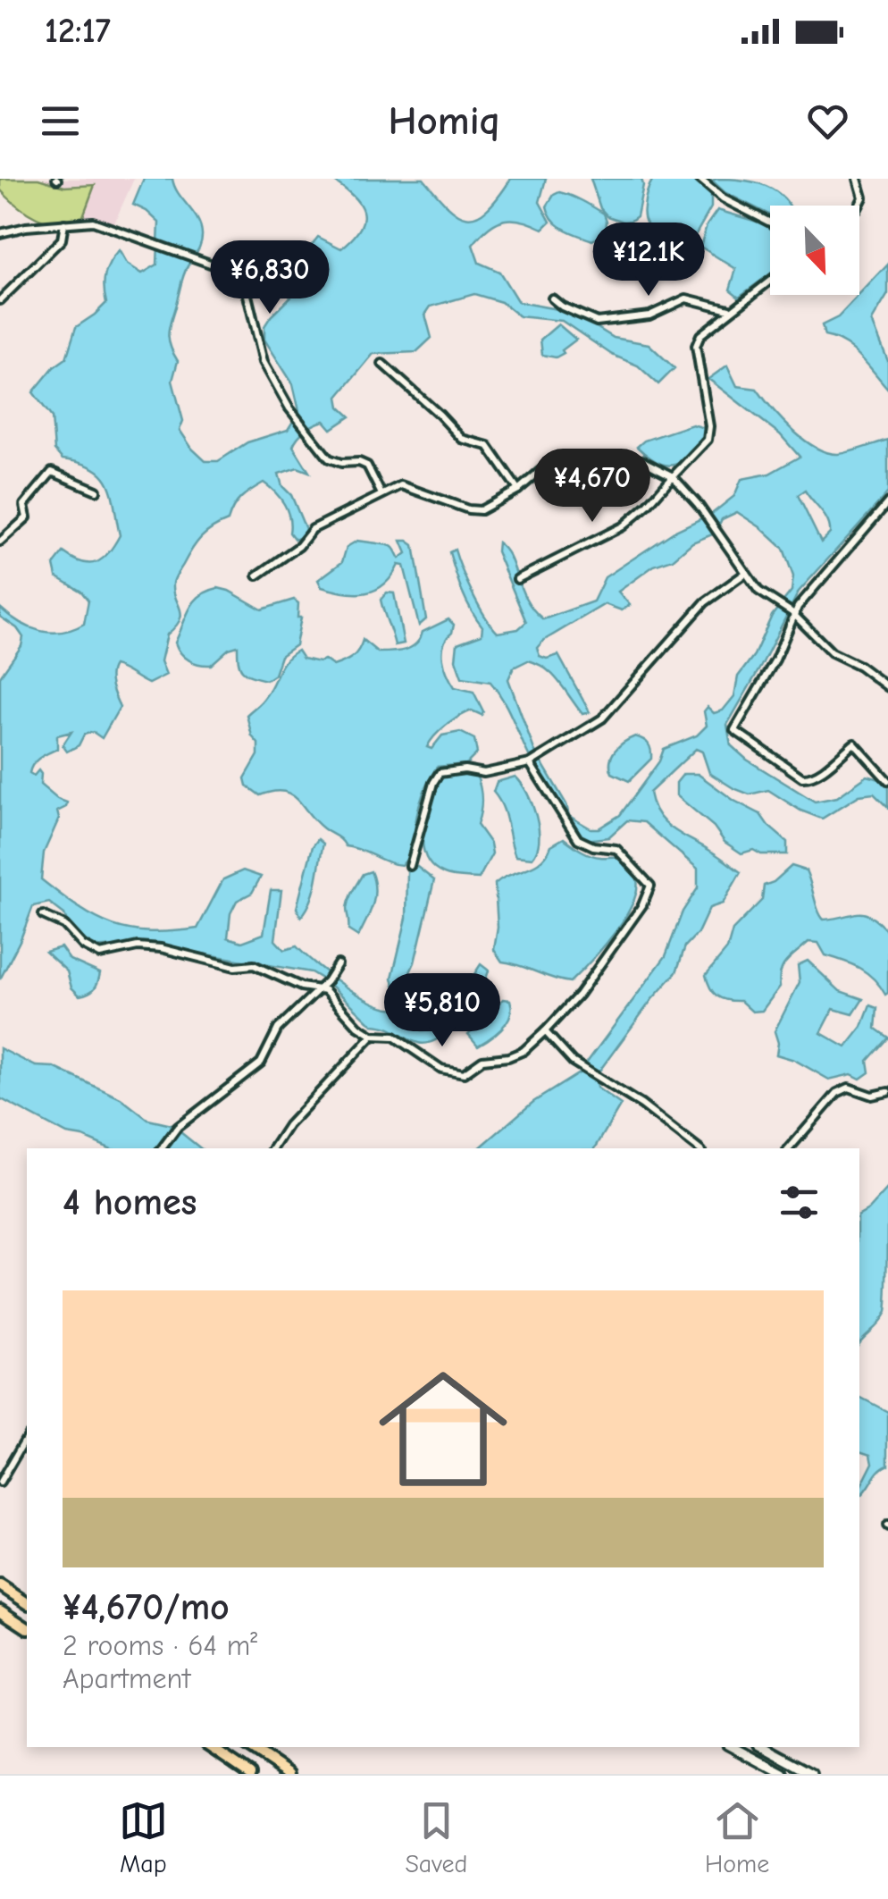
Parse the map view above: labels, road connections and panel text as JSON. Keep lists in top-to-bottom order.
{
  "north": "bottom right",
  "page": {
    "status": "12:17",
    "header": "Homiq",
    "price": [
      "¥12.1K",
      "¥6,830",
      "¥4,670",
      "¥5,810"
    ],
    "heading": "4 homes",
    "list": [
      {
        "name": "¥4,670/mo",
        "note": "2 rooms · 64 m² · Apartment"
      }
    ],
    "tabs": ["Map", "Saved", "Home"]
  }
}
